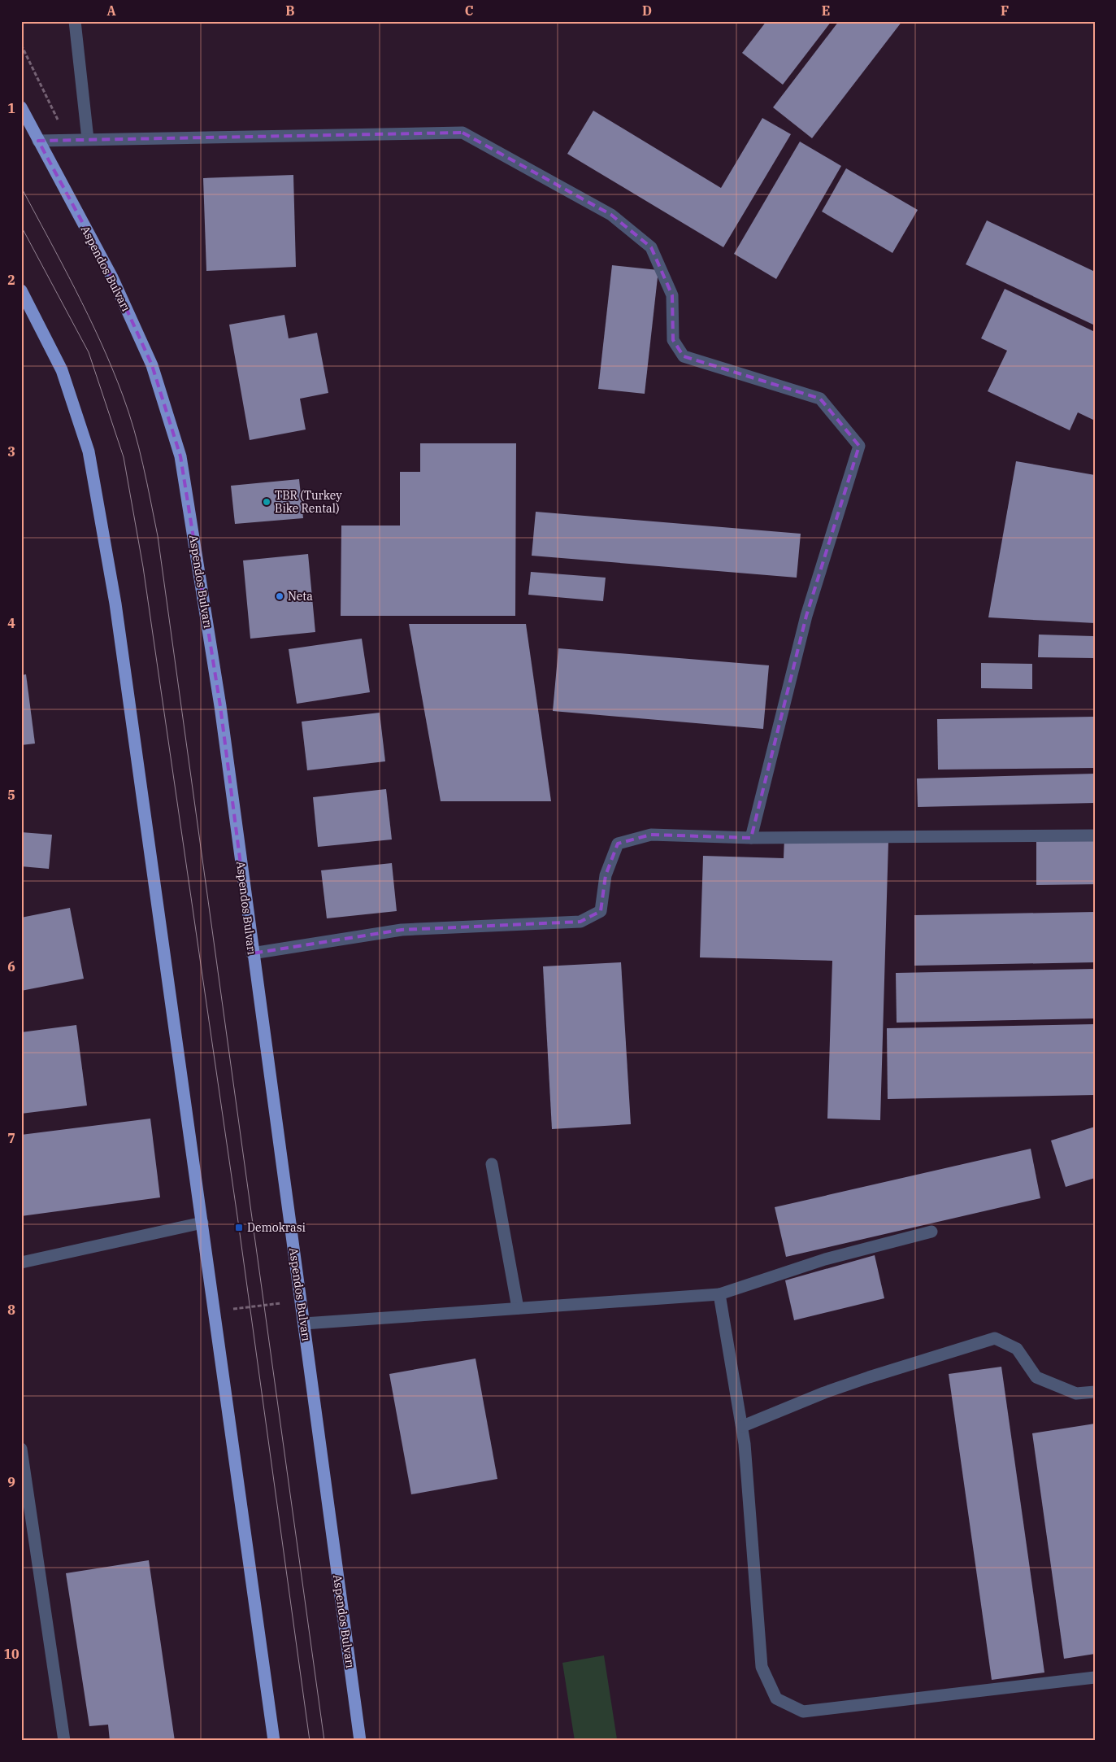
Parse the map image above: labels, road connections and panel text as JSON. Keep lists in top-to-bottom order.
{
  "streets": {
    "main road": ["Aspendos Bulvarı"]
  },
  "places": {
    "other": ["TBR (Turkey Bike Rental)", "Neta"],
    "transit": ["Demokrasi"]
  },
  "grid": {
    "columns": [
      "A",
      "B",
      "C",
      "D",
      "E",
      "F"
    ],
    "rows": [
      "1",
      "2",
      "3",
      "4",
      "5",
      "6",
      "7",
      "8",
      "9",
      "10"
    ]
  }
}
